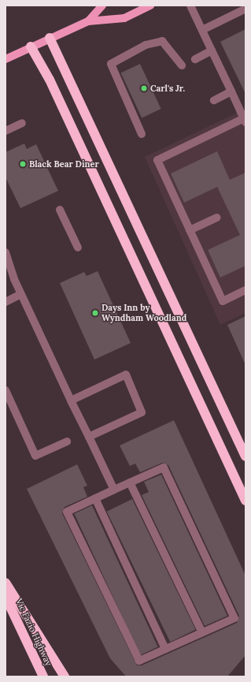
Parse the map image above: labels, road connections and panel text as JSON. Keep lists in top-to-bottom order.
{
  "streets": {
    "highway": ["Vic Fazio Highway"]
  },
  "places": ["Carl's Jr.", "Black Bear Diner", "Days Inn by Wyndham Woodland"]
}
